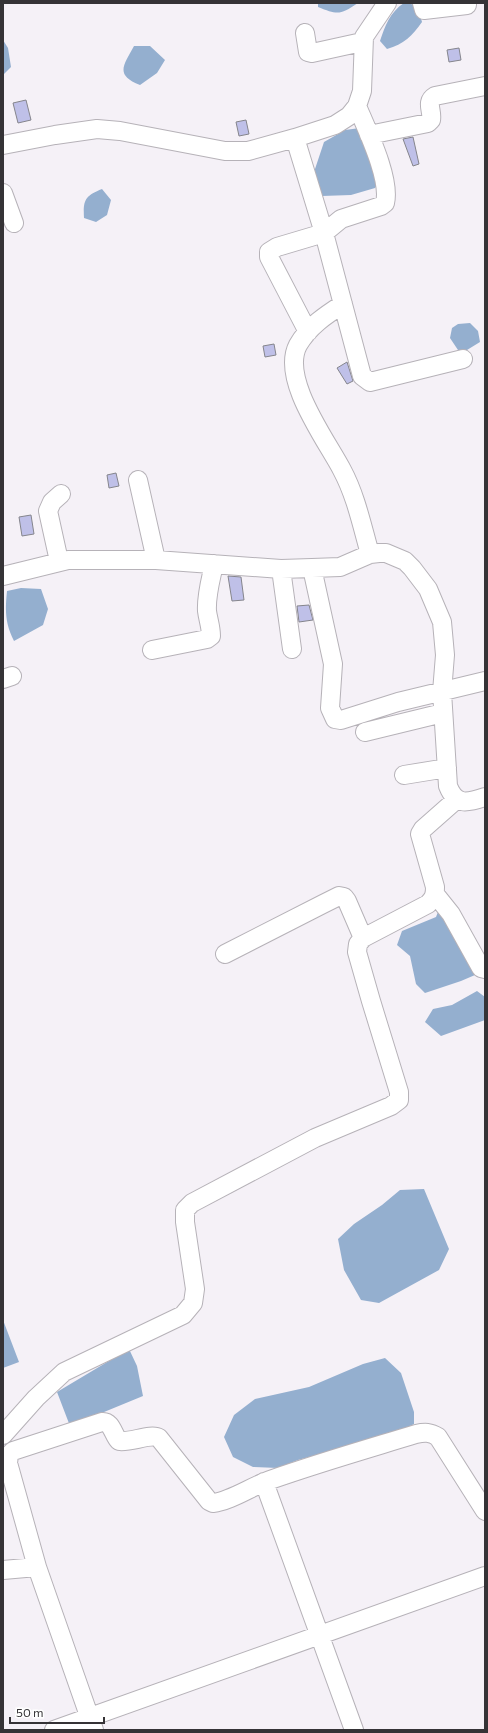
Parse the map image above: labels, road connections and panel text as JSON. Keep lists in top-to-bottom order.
{
  "scale_bar": "50 m"
}
